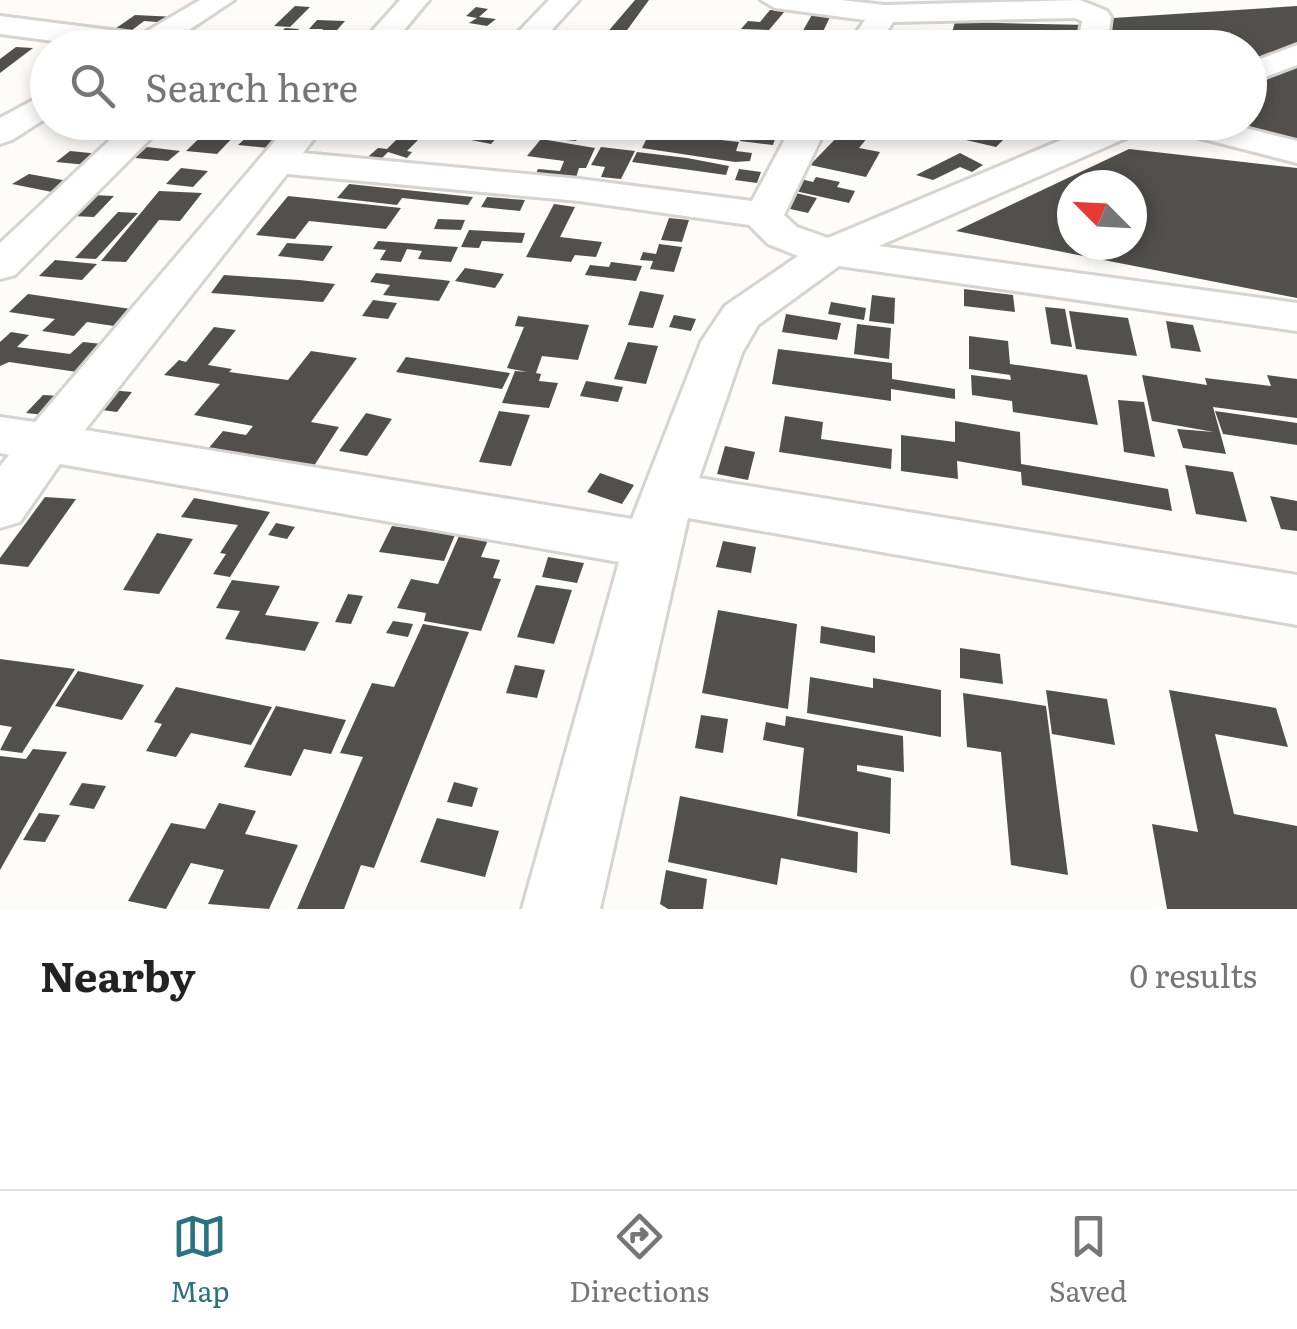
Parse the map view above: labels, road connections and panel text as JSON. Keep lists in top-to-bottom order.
{
  "north": "top left",
  "page": {
    "search": "Search here",
    "heading": ["Nearby", "0 results"],
    "nav": ["Map", "Directions", "Saved"]
  }
}
